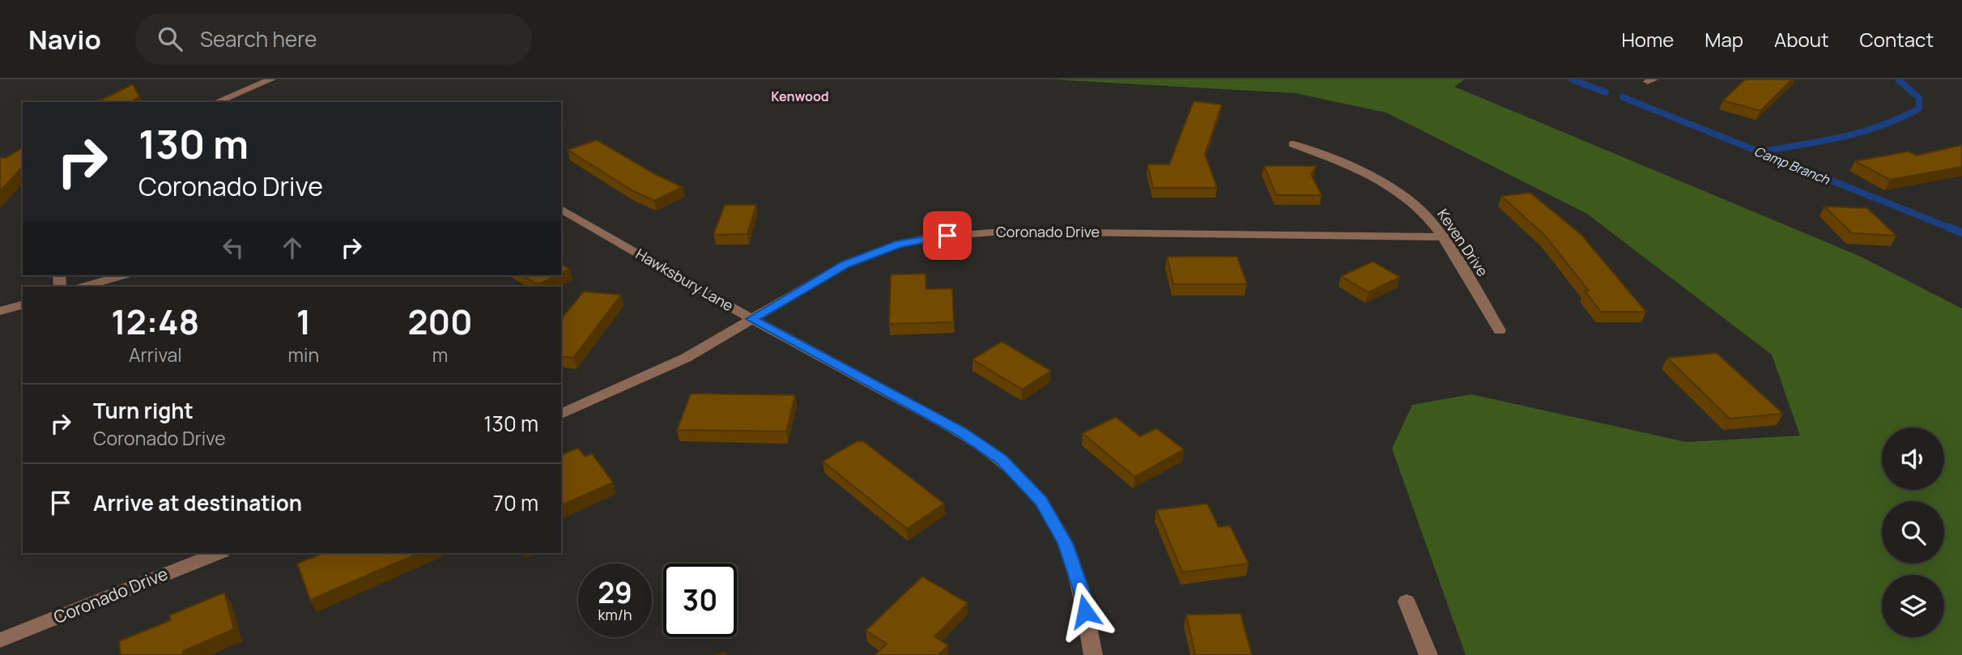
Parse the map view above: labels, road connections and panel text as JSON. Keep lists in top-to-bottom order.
{
  "streets": {
    "street": ["Coronado Drive", "Keven Drive", "Hawksbury Lane"]
  },
  "crossings": [
    ["Coronado Drive", "Keven Drive"],
    ["Coronado Drive", "Hawksbury Lane"]
  ],
  "districts": ["Kenwood"],
  "water": ["Camp Branch"],
  "page": {
    "header": "Navio",
    "search": "Search here",
    "nav": [
      "Home",
      "Map",
      "About",
      "Contact"
    ],
    "turn": ["130 m", "Coronado Drive"],
    "eta": [
      "12:48",
      "Arrival",
      "1",
      "min",
      "200",
      "m"
    ],
    "list": [
      {
        "name": "Turn right",
        "note": "Coronado Drive",
        "value": "130 m"
      },
      {
        "name": "Arrive at destination",
        "value": "70 m"
      }
    ],
    "speed": "29 km/h",
    "limit": "30"
  }
}
